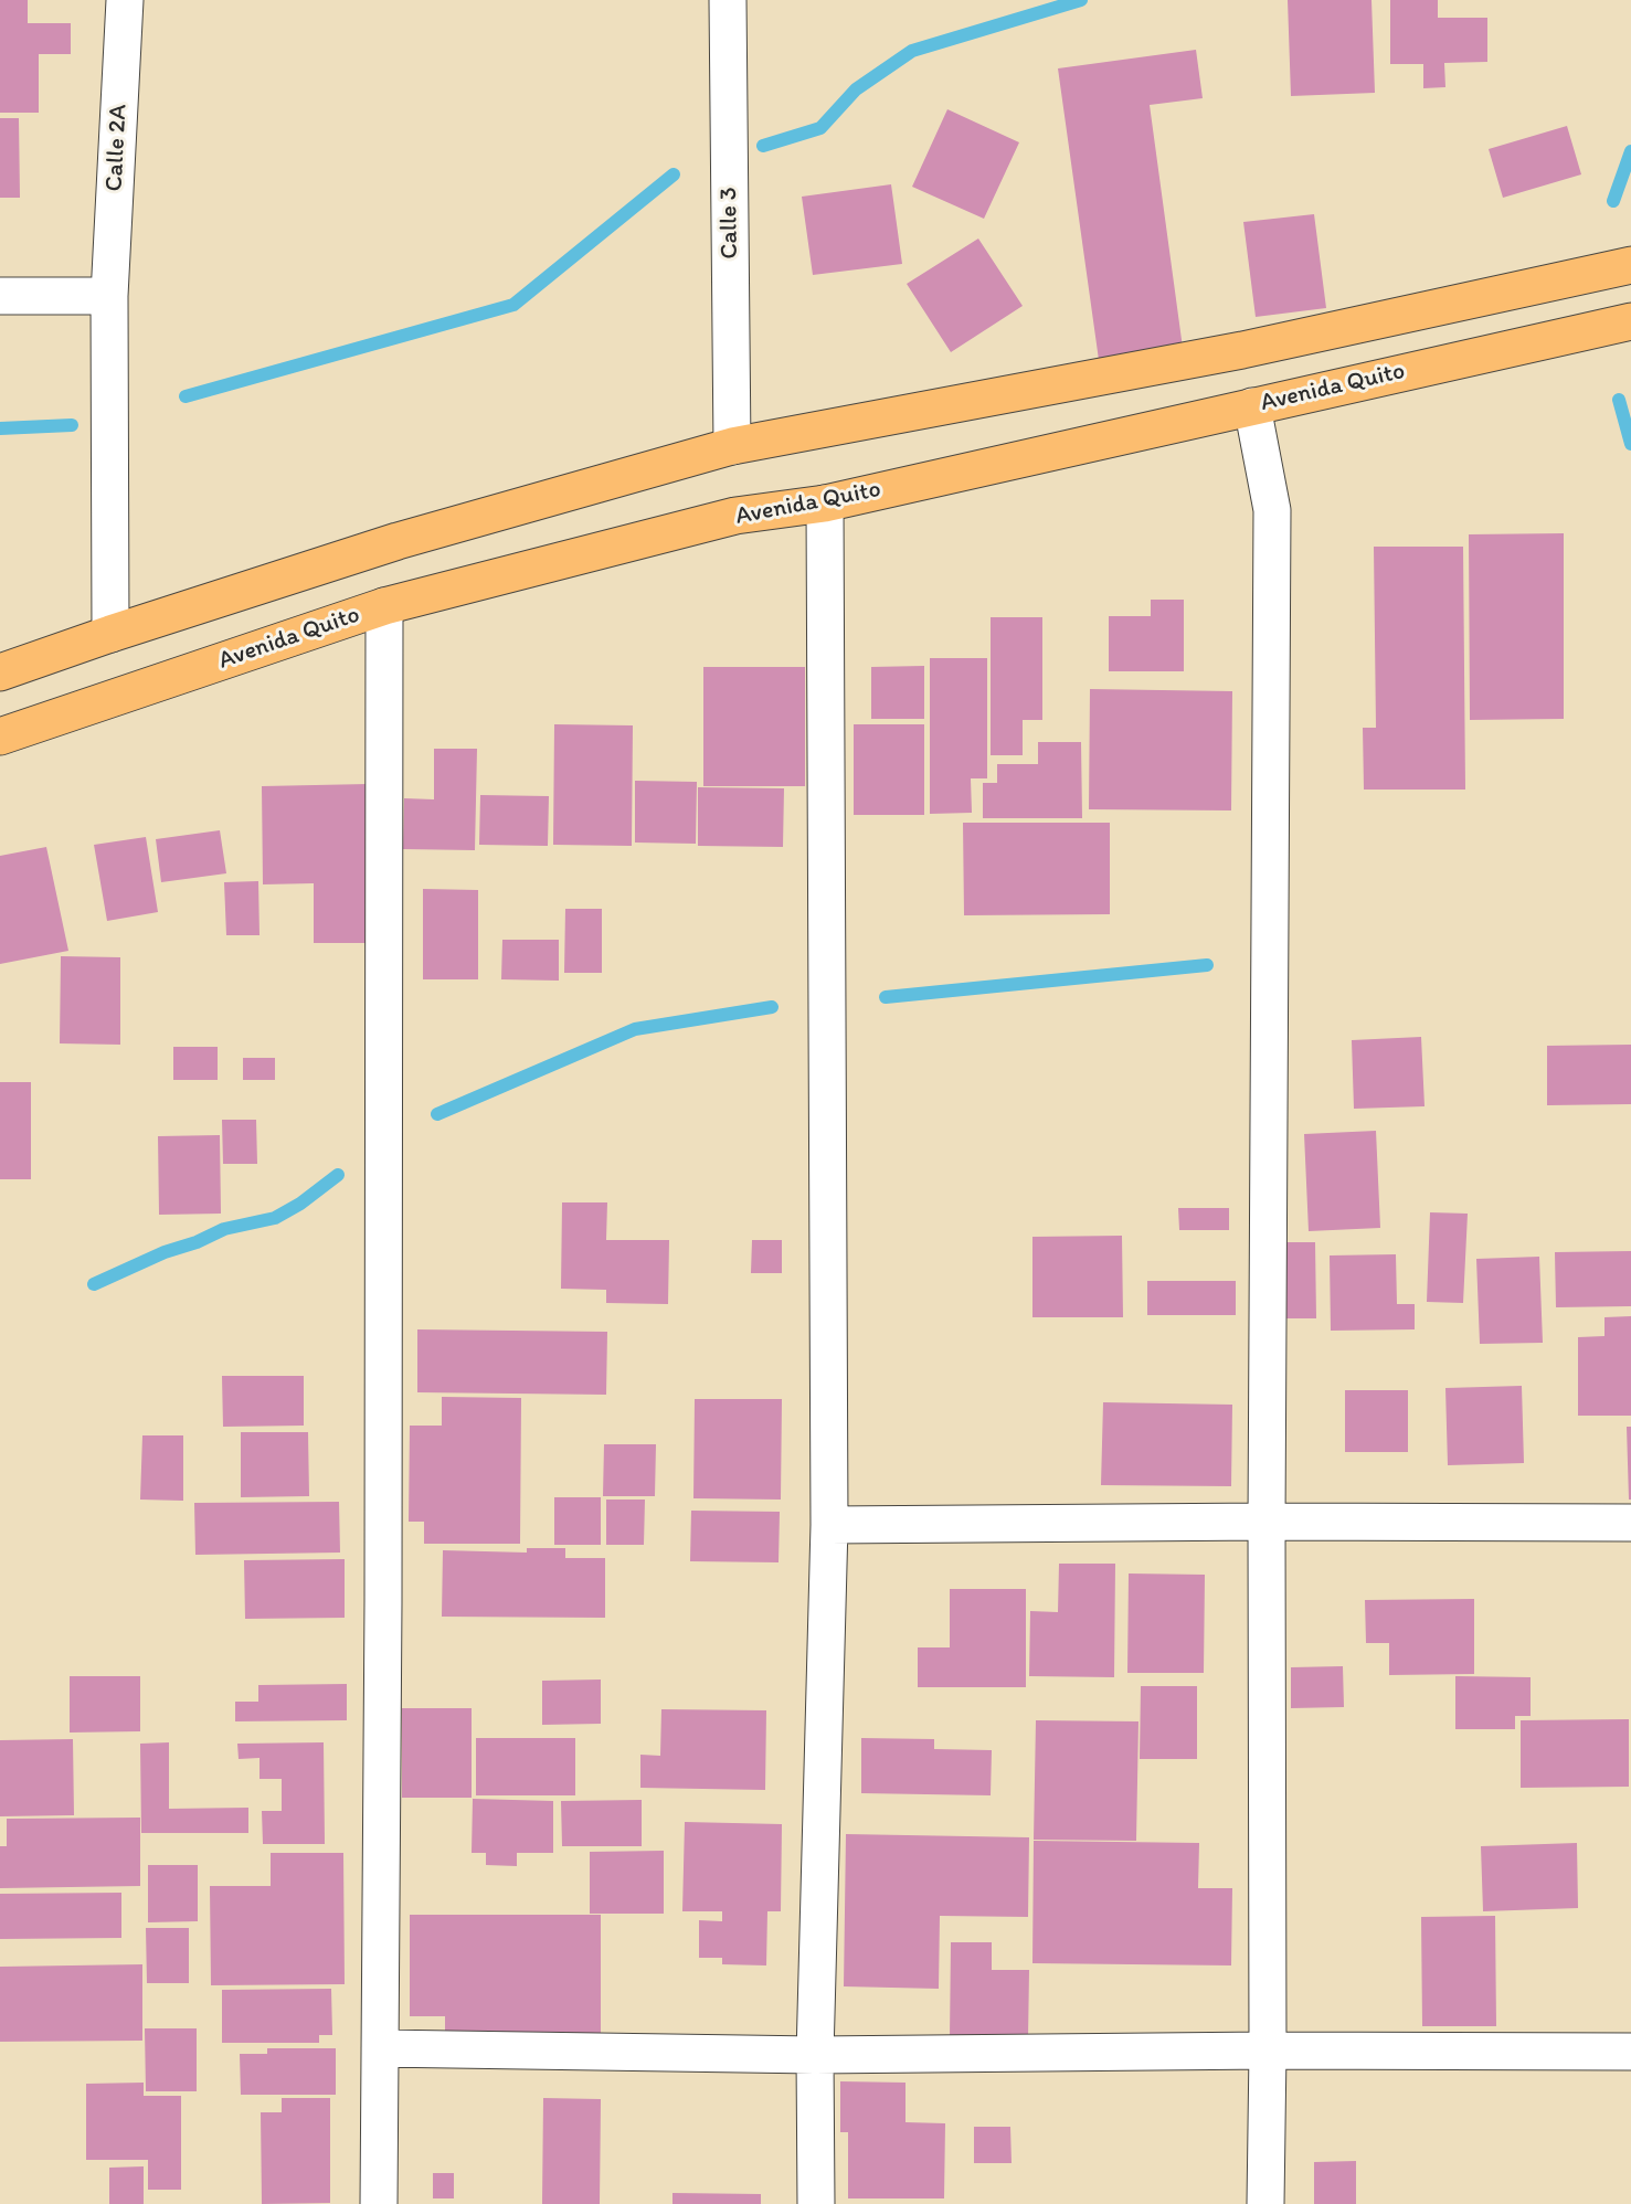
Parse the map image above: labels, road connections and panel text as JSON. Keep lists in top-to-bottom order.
{
  "streets": {
    "highway": ["Avenida Quito"],
    "street": ["Calle 2A", "Calle 3"]
  }
}
